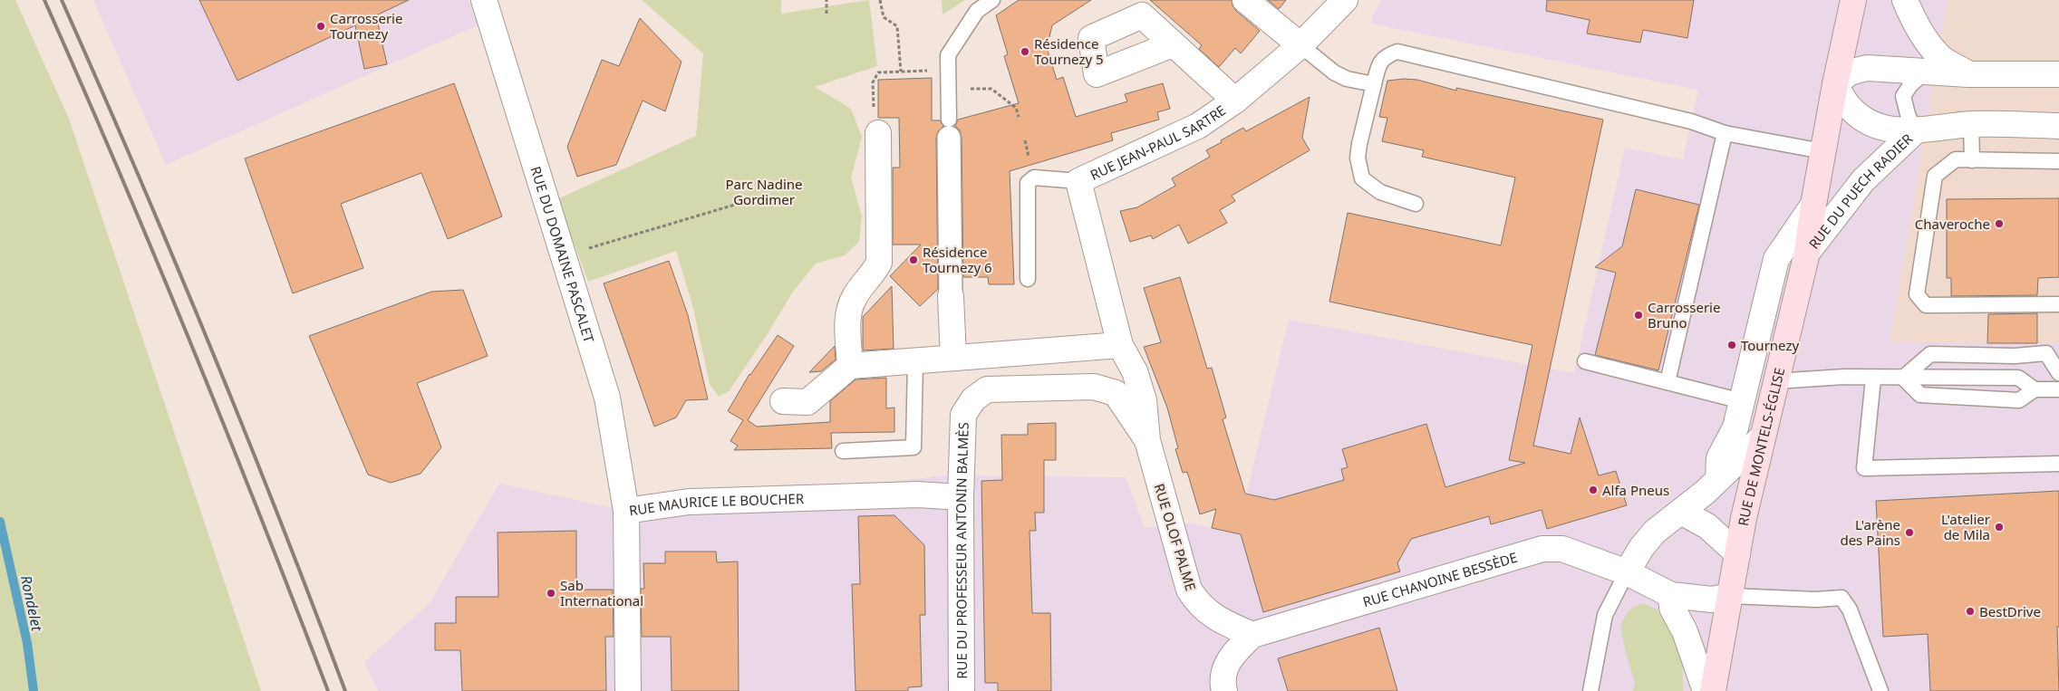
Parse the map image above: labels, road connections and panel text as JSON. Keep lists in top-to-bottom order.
{
  "streets": {
    "main road": ["RUE DE MONTELS-ÉGLISE"],
    "street": [
      "RUE JEAN-PAUL SARTRE",
      "RUE DU PUECH RADIER",
      "RUE DU DOMAINE PASCALET",
      "RUE MAURICE LE BOUCHER",
      "RUE OLOF PALME",
      "RUE DU PROFESSEUR ANTONIN BALMÈS",
      "RUE CHANOINE BESSÈDE"
    ]
  },
  "crossings": [
    ["RUE JEAN-PAUL SARTRE", "RUE OLOF PALME"],
    ["RUE DU PUECH RADIER", "RUE DE MONTELS-ÉGLISE"],
    ["RUE DU DOMAINE PASCALET", "RUE MAURICE LE BOUCHER"],
    ["RUE DE MONTELS-ÉGLISE", "RUE CHANOINE BESSÈDE"],
    ["RUE MAURICE LE BOUCHER", "RUE DU PROFESSEUR ANTONIN BALMÈS"],
    ["RUE OLOF PALME", "RUE DU PROFESSEUR ANTONIN BALMÈS"],
    ["RUE OLOF PALME", "RUE CHANOINE BESSÈDE"]
  ],
  "water": ["Rondelet"],
  "parks": ["Parc Nadine Gordimer"],
  "places": [
    "Carrosserie Tournezy",
    "Résidence Tournezy 5",
    "Chaveroche",
    "Résidence Tournezy 6",
    "Carrosserie Bruno",
    "Tournezy",
    "Alfa Pneus",
    "L'atelier de Mila",
    "L'arène des Pains",
    "Sab International",
    "BestDrive"
  ]
}
